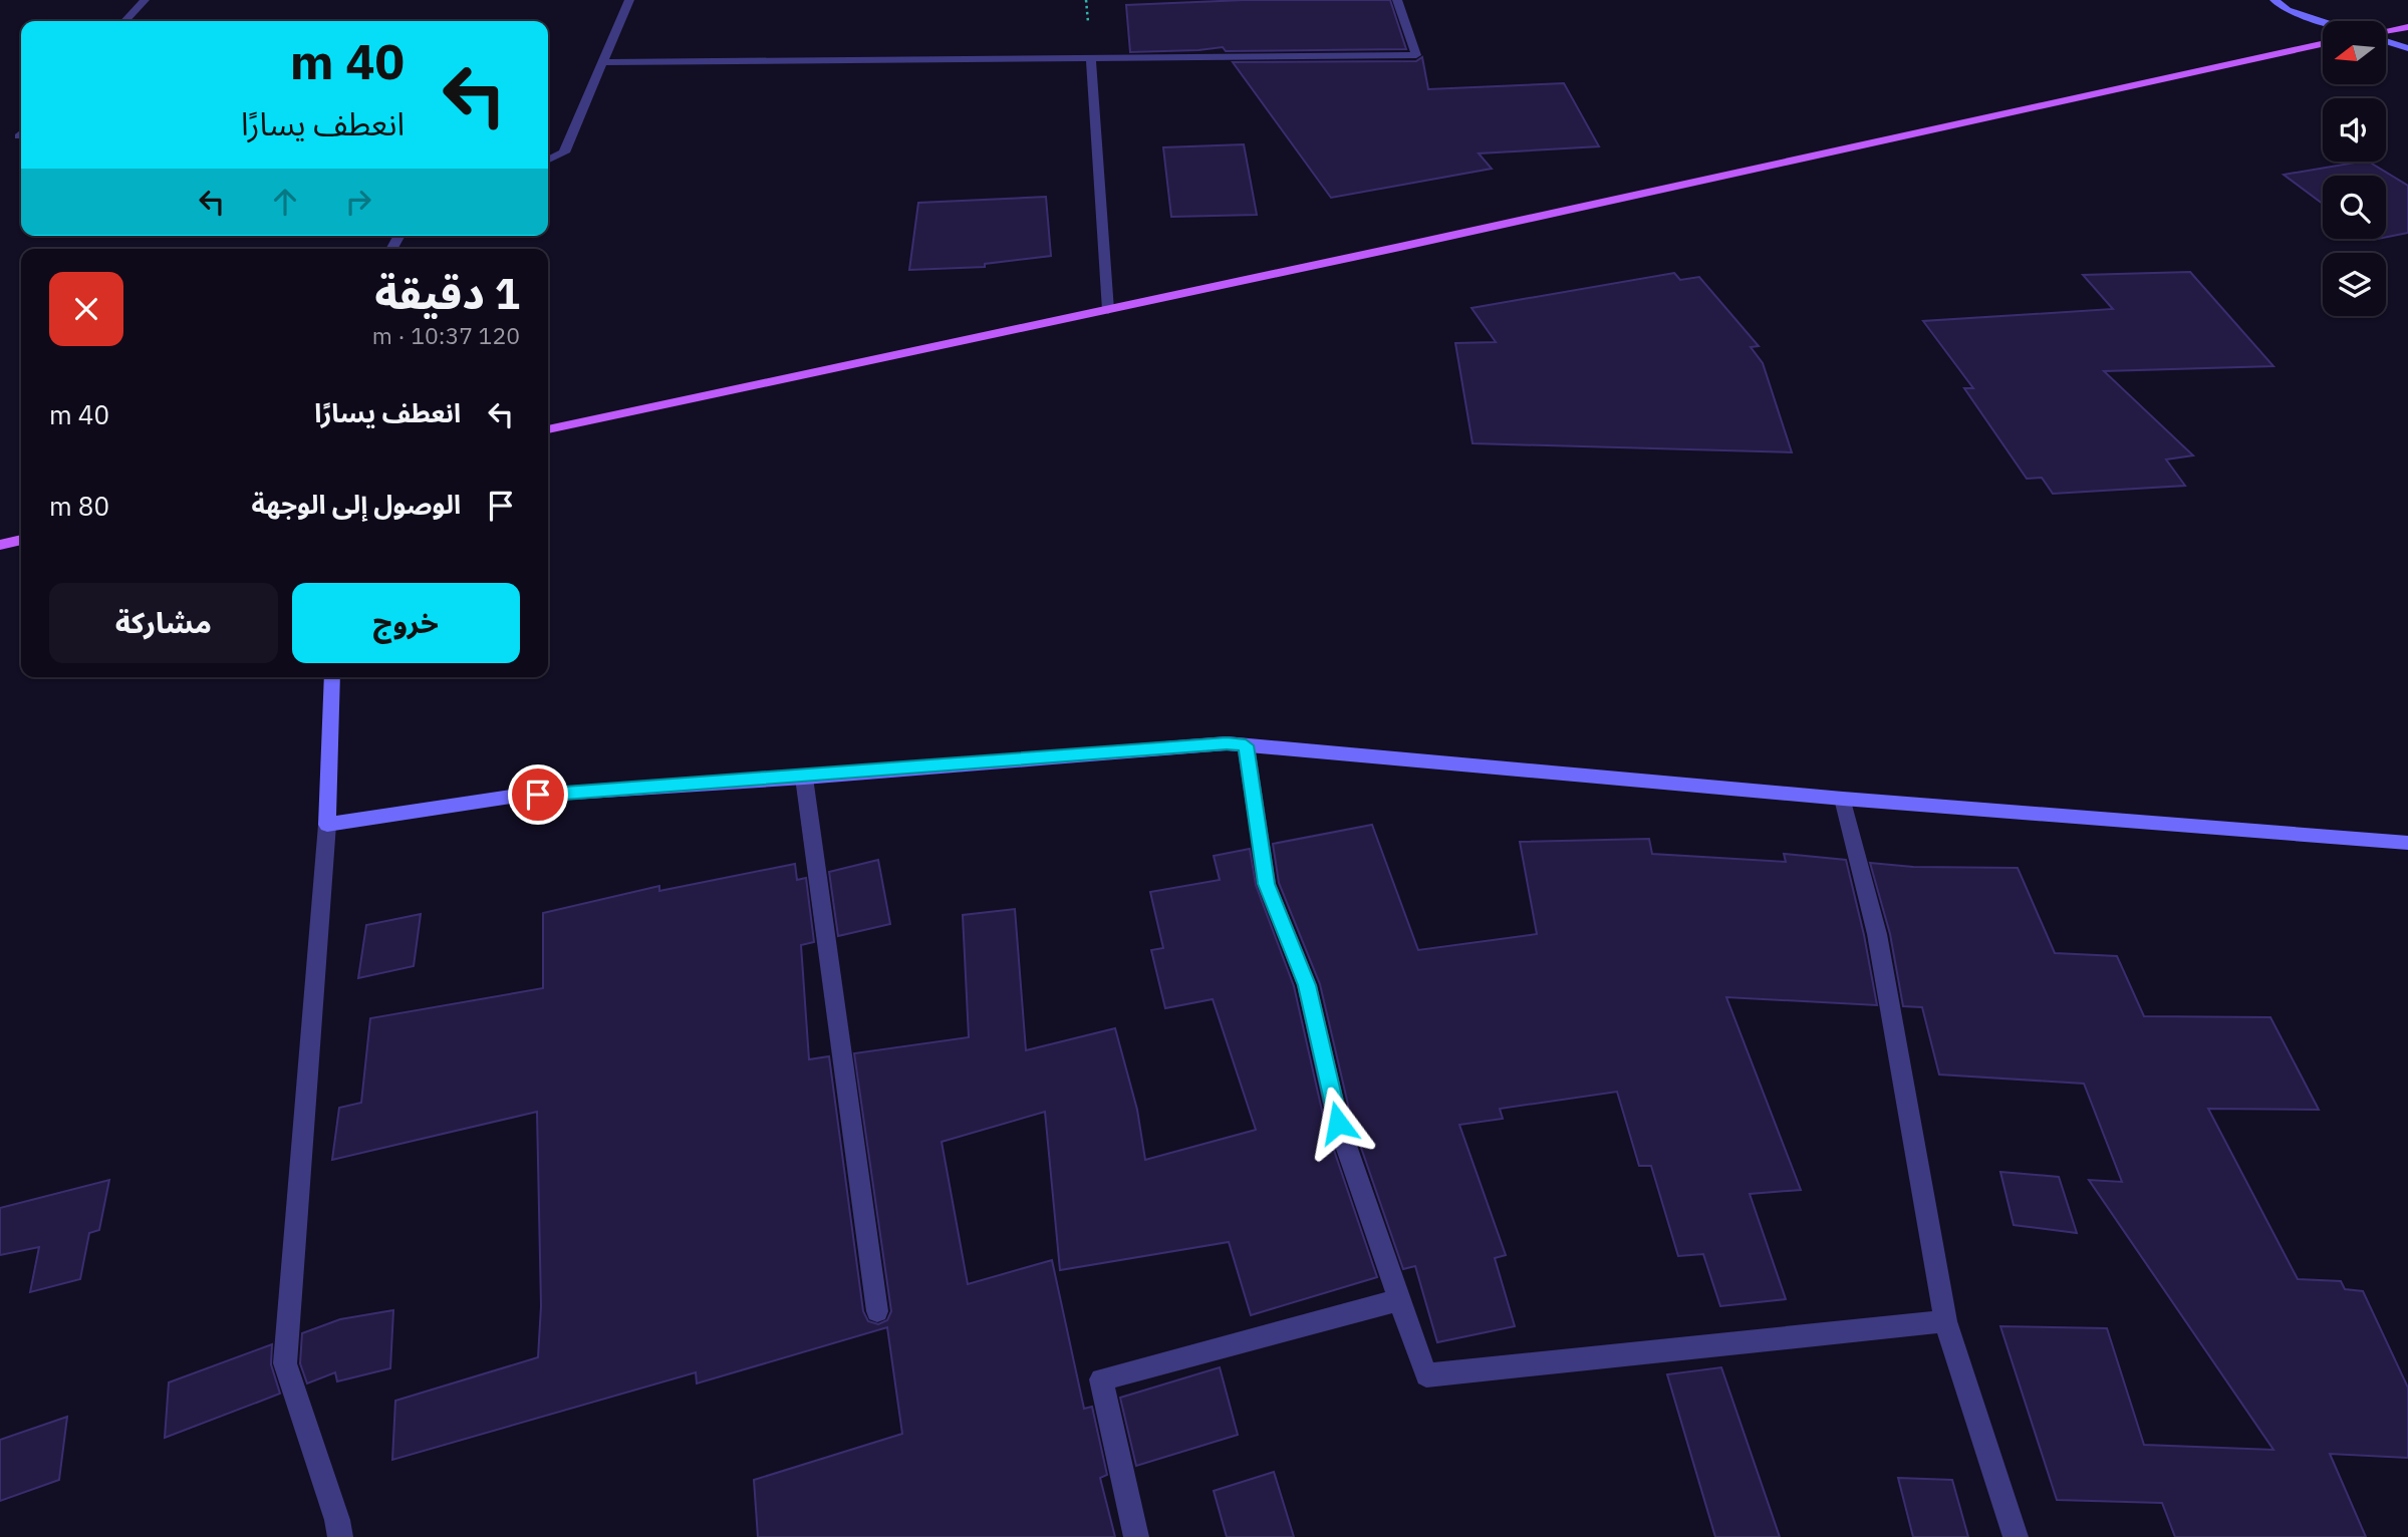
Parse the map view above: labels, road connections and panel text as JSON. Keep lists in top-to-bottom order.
{
  "north": "left",
  "page": {
    "turn": ["40 m", "انعطف يسارًا"],
    "heading": ["1 دقيقة", "120 m · 10:37"],
    "list": [
      {
        "name": "انعطف يسارًا",
        "value": "40 m"
      },
      {
        "name": "الوصول إلى الوجهة",
        "value": "80 m"
      }
    ],
    "buttons": ["خروج", "مشاركة"]
  }
}
